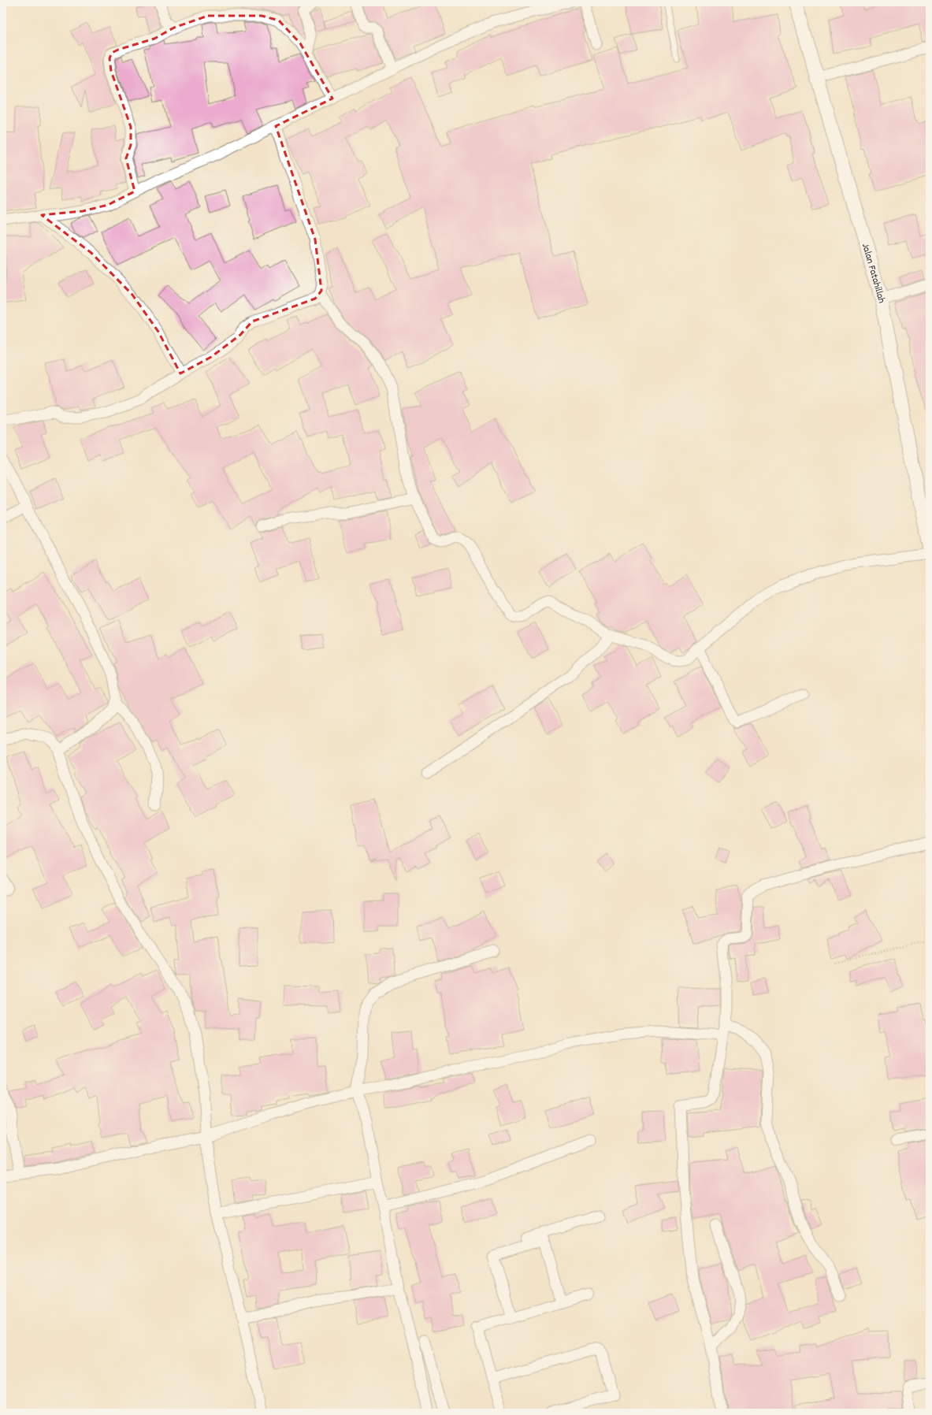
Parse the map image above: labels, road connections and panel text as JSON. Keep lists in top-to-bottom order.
{
  "streets": {
    "street": ["Jalan Fatahillah"]
  }
}
